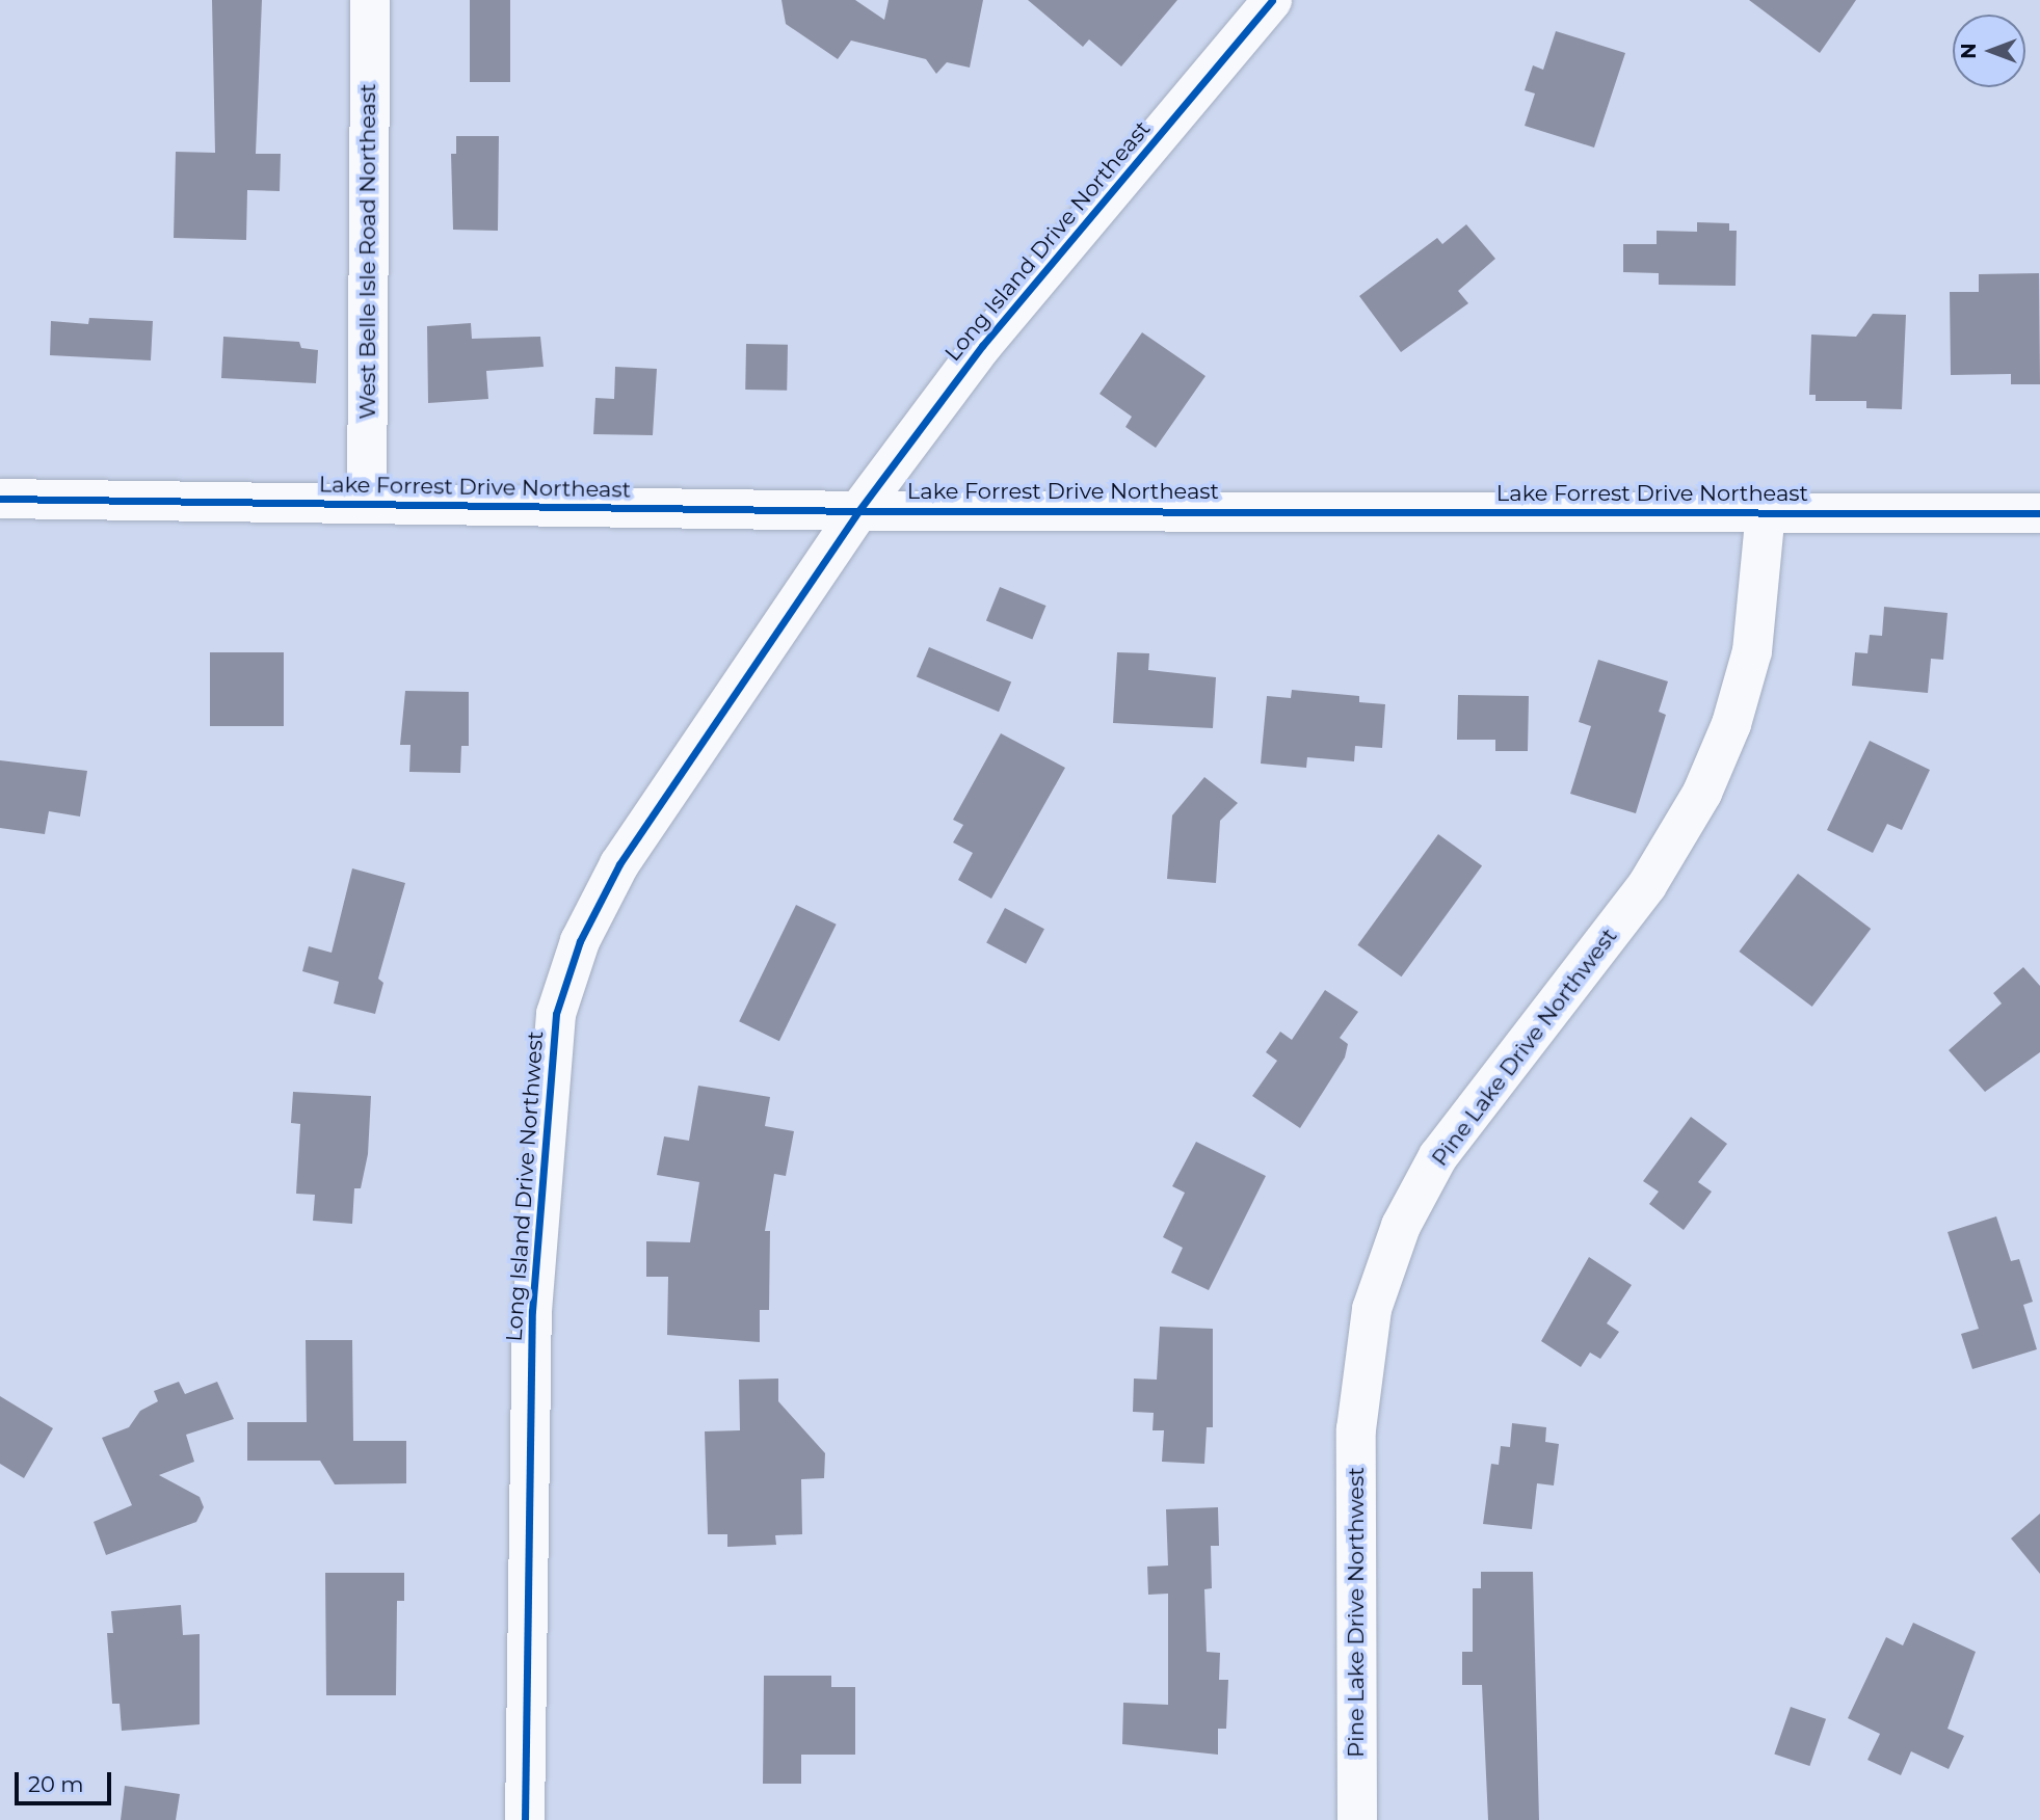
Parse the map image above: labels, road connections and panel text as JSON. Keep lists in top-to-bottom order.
{
  "streets": {
    "street": [
      "Long Island Drive Northeast",
      "West Belle Isle Road Northeast",
      "Lake Forrest Drive Northeast",
      "Pine Lake Drive Northwest",
      "Long Island Drive Northwest"
    ]
  },
  "crossings": [
    ["Long Island Drive Northeast", "Lake Forrest Drive Northeast"],
    ["Long Island Drive Northeast", "Long Island Drive Northwest"],
    ["West Belle Isle Road Northeast", "Lake Forrest Drive Northeast"],
    ["Lake Forrest Drive Northeast", "Pine Lake Drive Northwest"],
    ["Lake Forrest Drive Northeast", "Long Island Drive Northwest"]
  ],
  "scale_bar": "20 m",
  "north": "left"
}
